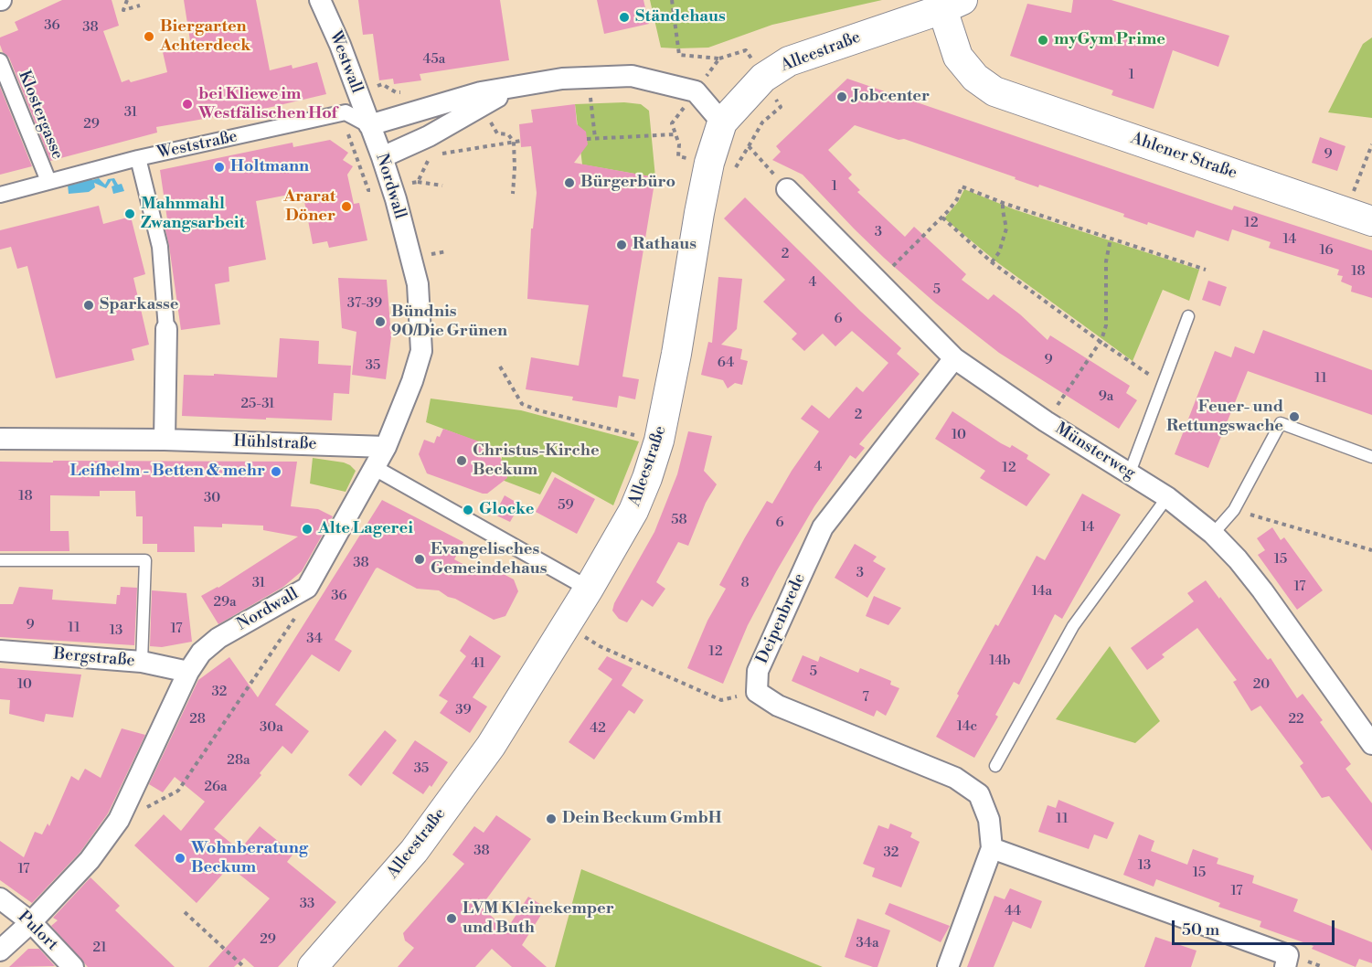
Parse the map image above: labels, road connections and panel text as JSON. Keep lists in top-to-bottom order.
{
  "streets": {
    "main road": ["Alleestraße", "Ahlener Straße"],
    "street": [
      "Westwall",
      "Klostergasse",
      "Weststraße",
      "Nordwall",
      "Hühlstraße",
      "Münsterweg",
      "Deipenbrede",
      "Bergstraße",
      "Pulort"
    ]
  },
  "crossings": [
    ["Alleestraße", "Ahlener Straße"],
    ["Westwall", "Weststraße"],
    ["Westwall", "Nordwall"],
    ["Klostergasse", "Weststraße"],
    ["Weststraße", "Nordwall"],
    ["Nordwall", "Hühlstraße"],
    ["Nordwall", "Bergstraße"],
    ["Nordwall", "Pulort"],
    ["Münsterweg", "Deipenbrede"]
  ],
  "places": [
    "Ständehaus",
    "Biergarten Achterdeck",
    "myGym Prime",
    "Jobcenter",
    "bei Kliewe im Westfälischen Hof",
    "Holtmann",
    "Bürgerbüro",
    "Ararat Döner",
    "Mahnmahl Zwangsarbeit",
    "Rathaus",
    "Sparkasse",
    "Bündnis 90/Die Grünen",
    "Feuer- und Rettungswache",
    "Christus-Kirche Beckum",
    "Leifhelm - Betten & mehr",
    "Glocke",
    "Alte Lagerei",
    "Evangelisches Gemeindehaus",
    "Dein Beckum GmbH",
    "Wohnberatung Beckum",
    "LVM Kleinekemper und Buth"
  ],
  "house_numbers": [
    "36",
    "38",
    "45a",
    "1",
    "31",
    "29",
    "9",
    "1",
    "12",
    "3",
    "14",
    "16",
    "2",
    "18",
    "4",
    "5",
    "37-39",
    "6",
    "9",
    "64",
    "35",
    "11",
    "9a",
    "25-31",
    "2",
    "10",
    "4",
    "12",
    "18",
    "30",
    "59",
    "58",
    "6",
    "14",
    "15",
    "38",
    "3",
    "31",
    "8",
    "17",
    "14a",
    "36",
    "29a",
    "9",
    "11",
    "17",
    "13",
    "34",
    "12",
    "14b",
    "41",
    "5",
    "10",
    "20",
    "32",
    "7",
    "39",
    "28",
    "22",
    "14c",
    "30a",
    "42",
    "28a",
    "35",
    "26a",
    "11",
    "38",
    "32",
    "13",
    "17",
    "15",
    "17",
    "33",
    "44",
    "29",
    "34a",
    "21"
  ],
  "scale_bar": "50 m"
}
